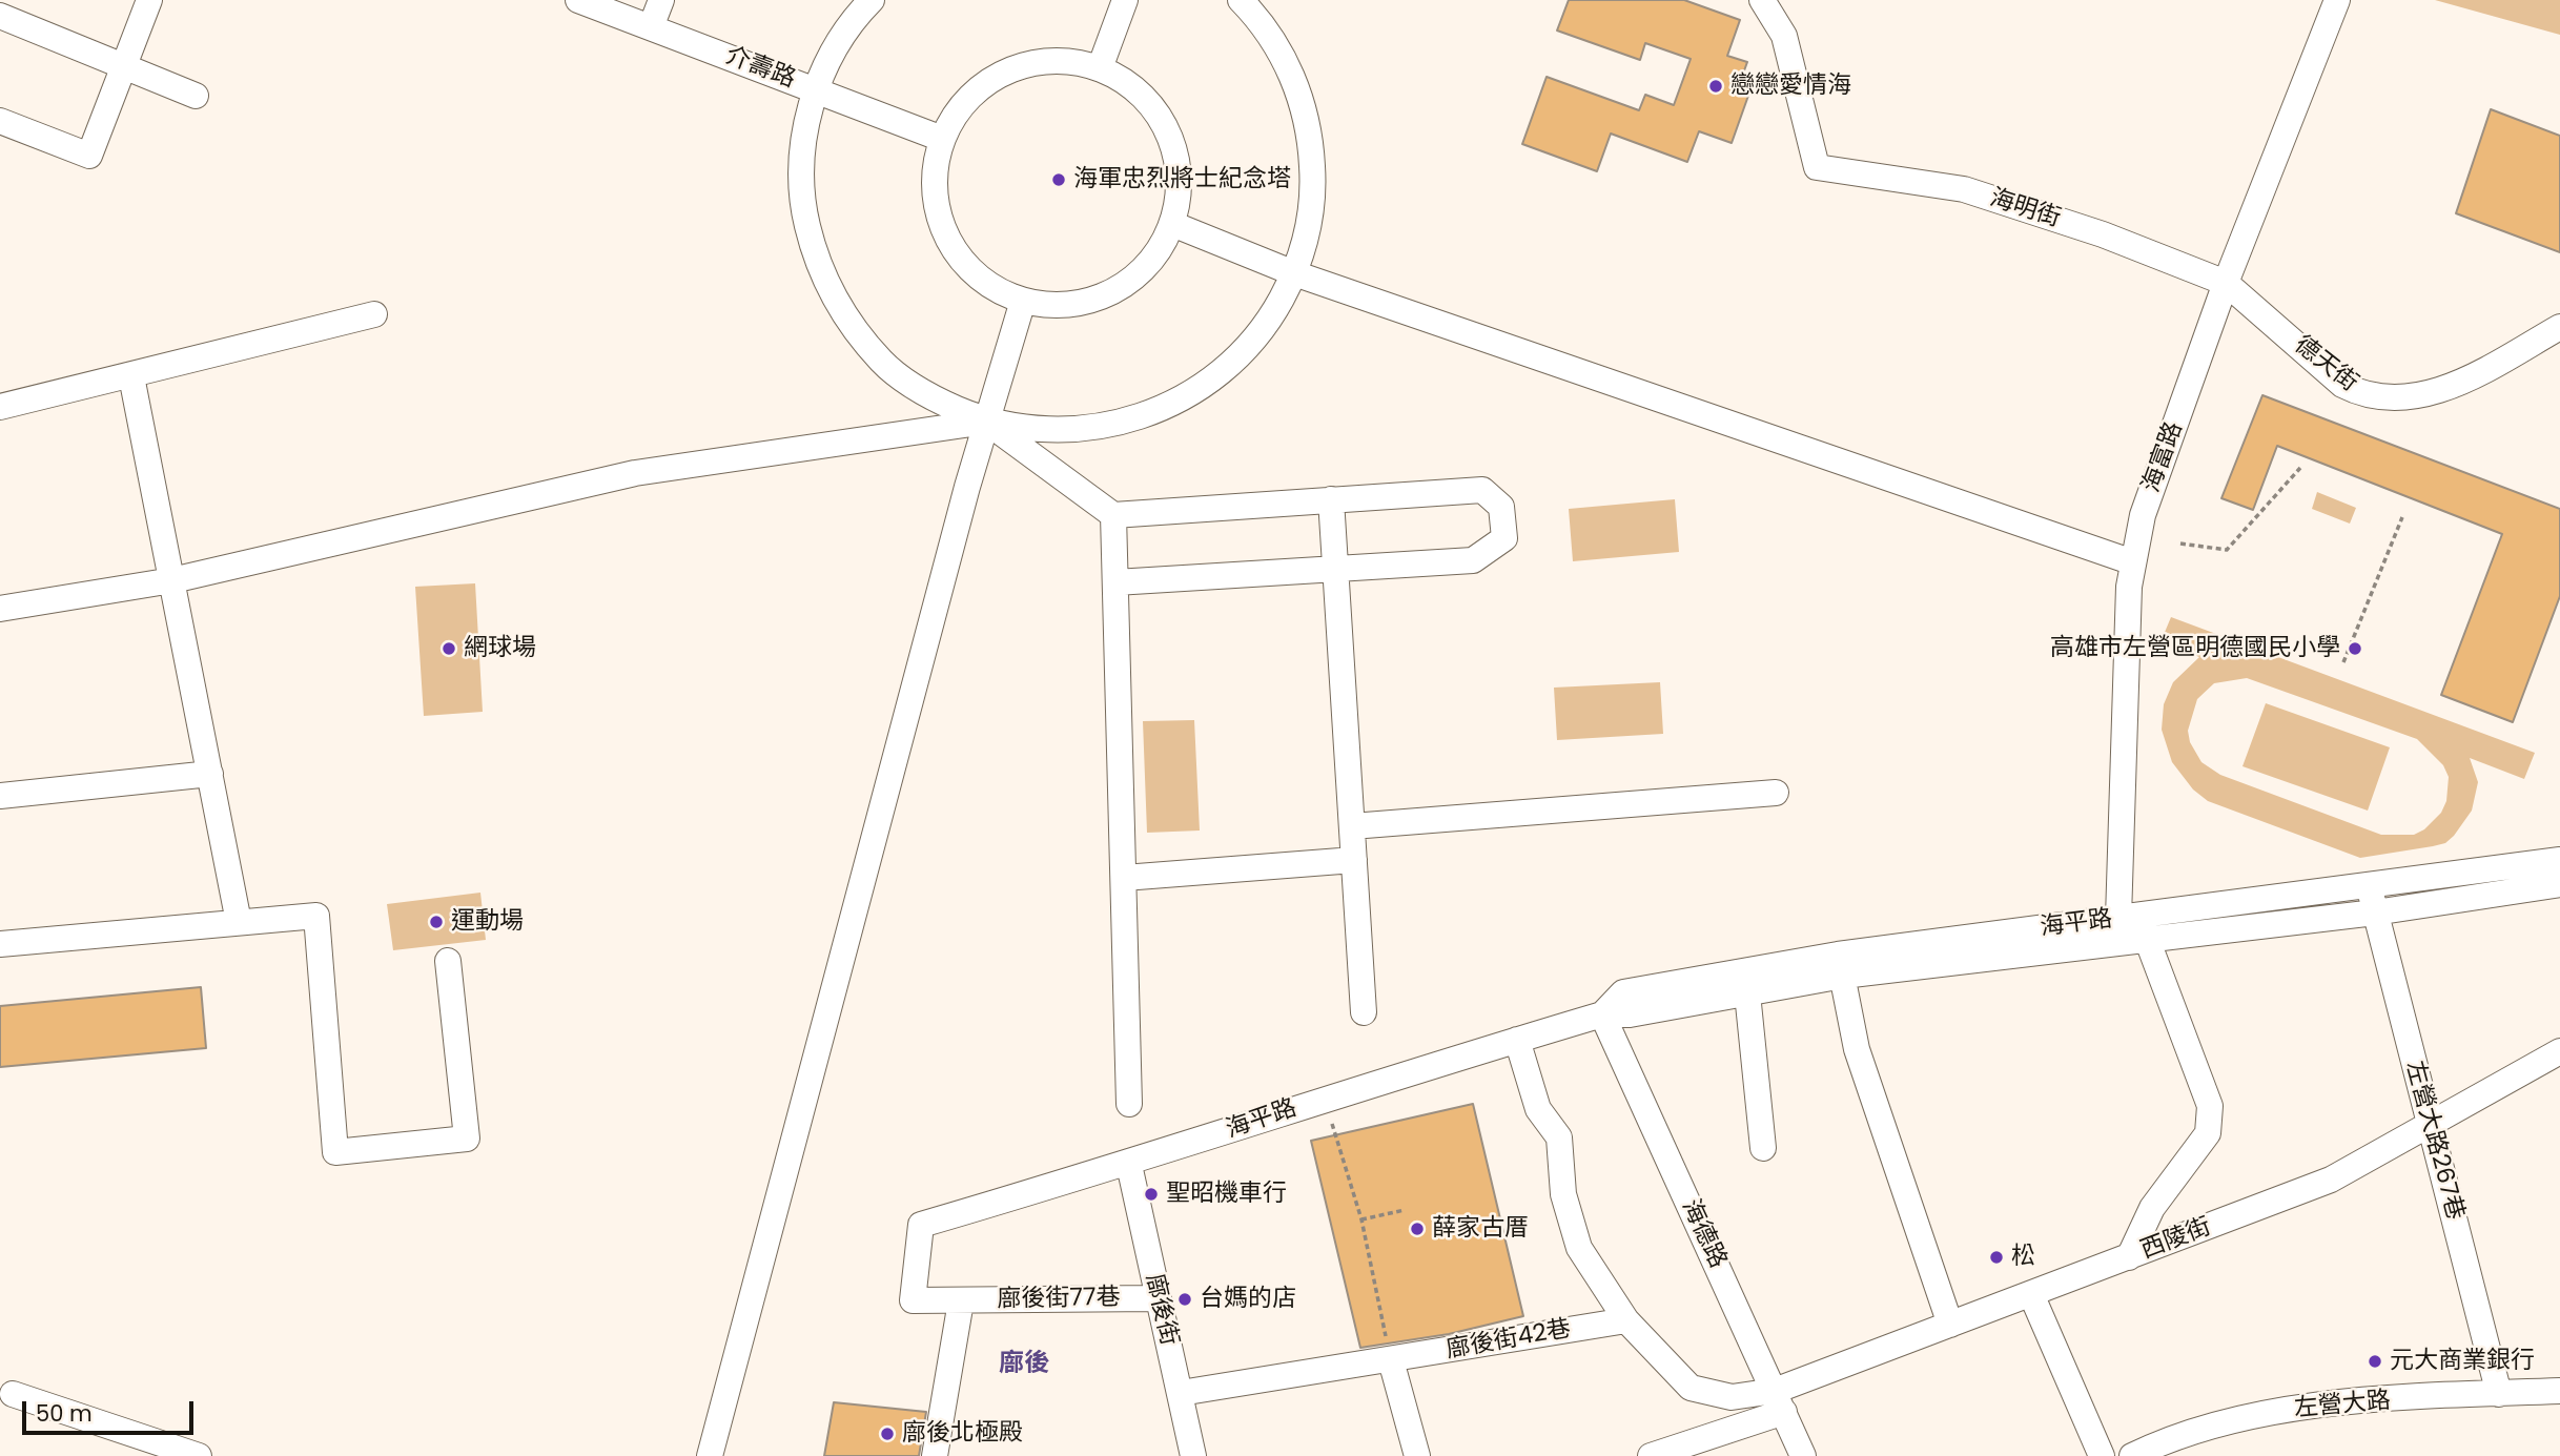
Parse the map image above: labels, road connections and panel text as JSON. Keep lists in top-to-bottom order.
{
  "streets": {
    "street": [
      "介壽路",
      "海明街",
      "德天街",
      "海富路",
      "海平路",
      "左營大路267巷",
      "海德路",
      "西陵街",
      "廍後街77巷",
      "廍後街",
      "廍後街42巷",
      "左營大路"
    ]
  },
  "crossings": [
    ["海明街", "德天街"],
    ["海明街", "海富路"],
    ["德天街", "海富路"],
    ["海富路", "海平路"],
    ["海平路", "左營大路267巷"],
    ["海平路", "海德路"],
    ["海平路", "廍後街77巷"],
    ["海平路", "廍後街"],
    ["左營大路267巷", "西陵街"],
    ["左營大路267巷", "左營大路"],
    ["海德路", "西陵街"],
    ["廍後街77巷", "廍後街"],
    ["廍後街", "廍後街42巷"]
  ],
  "districts": ["廍後"],
  "places": [
    "戀戀愛情海",
    "海軍忠烈將士紀念塔",
    "網球場",
    "高雄市左營區明德國民小學",
    "運動場",
    "聖昭機車行",
    "薛家古厝",
    "松",
    "台媽的店",
    "元大商業銀行",
    "廍後北極殿"
  ],
  "scale_bar": "50 m"
}
